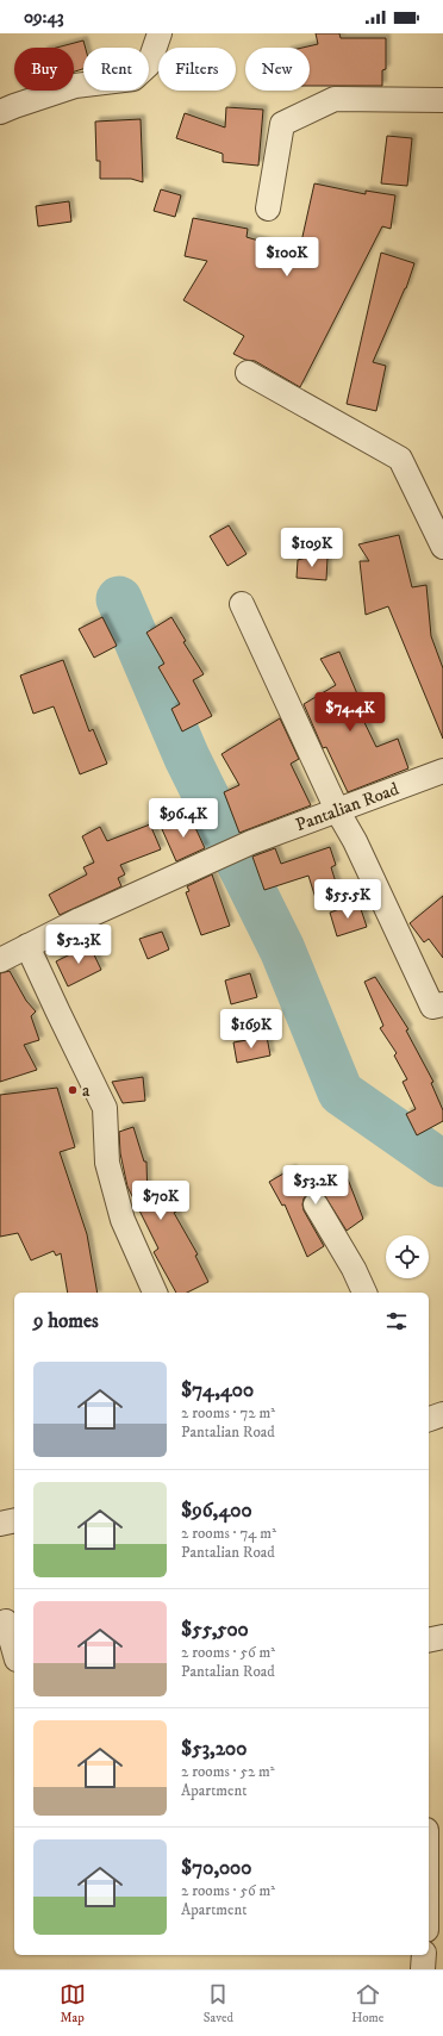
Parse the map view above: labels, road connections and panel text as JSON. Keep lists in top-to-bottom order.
{
  "streets": {
    "street": ["Pantalian Road"]
  },
  "places": ["a"],
  "page": {
    "status": "09:43",
    "chip": [
      "Buy",
      "Rent",
      "Filters",
      "New"
    ],
    "price": [
      "$100K",
      "$109K",
      "$74.4K",
      "$96.4K",
      "$55.5K",
      "$52.3K",
      "$169K",
      "$53.2K",
      "$70K"
    ],
    "heading": "9 homes",
    "list": [
      {
        "name": "$74,400",
        "note": "2 rooms · 72 m² · Pantalian Road"
      },
      {
        "name": "$96,400",
        "note": "2 rooms · 74 m² · Pantalian Road"
      },
      {
        "name": "$55,500",
        "note": "2 rooms · 56 m² · Pantalian Road"
      },
      {
        "name": "$53,200",
        "note": "2 rooms · 52 m² · Apartment"
      },
      {
        "name": "$70,000",
        "note": "2 rooms · 56 m² · Apartment"
      }
    ],
    "tabs": ["Map", "Saved", "Home"]
  }
}
